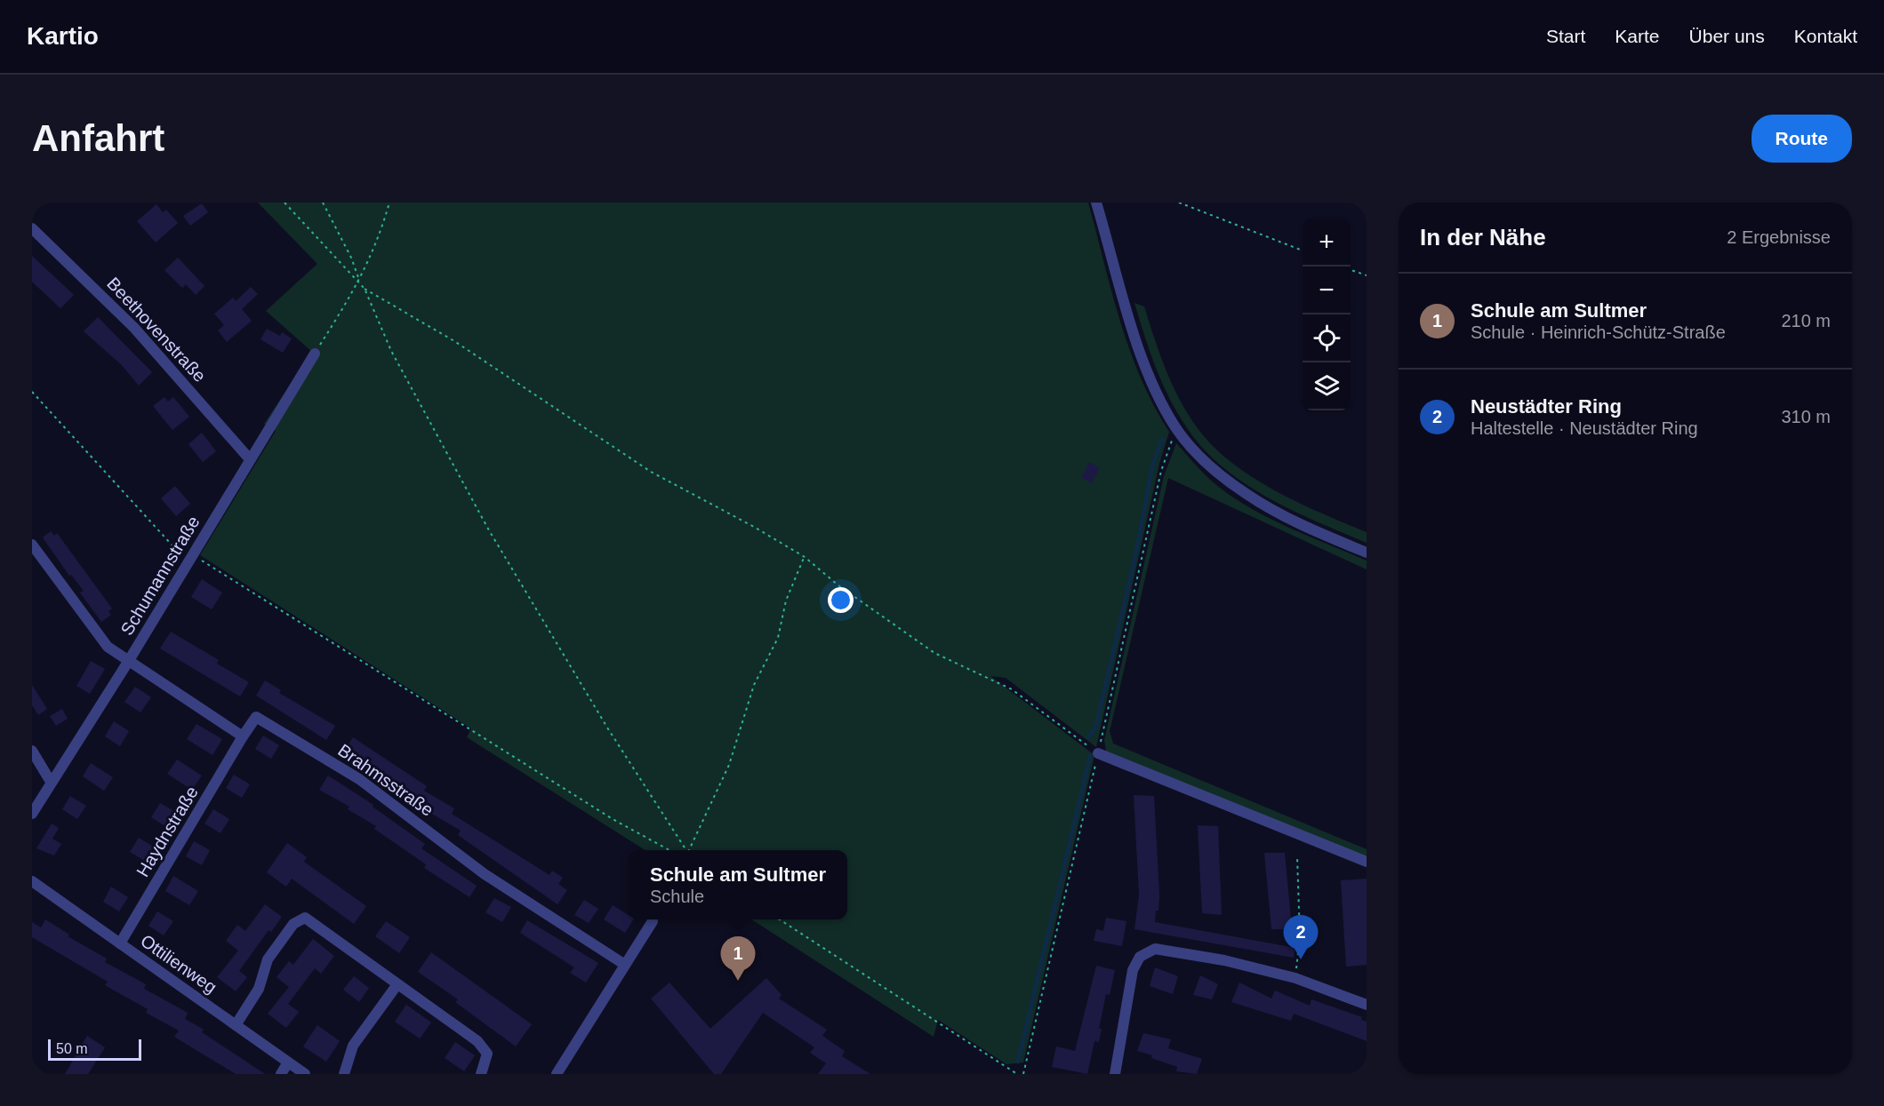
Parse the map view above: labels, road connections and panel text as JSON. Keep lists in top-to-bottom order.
{
  "streets": {
    "street": [
      "Beethovenstraße",
      "Schumannstraße",
      "Brahmsstraße",
      "Haydnstraße",
      "Ottilienweg"
    ]
  },
  "crossings": [
    ["Beethovenstraße", "Schumannstraße"],
    ["Brahmsstraße", "Haydnstraße"],
    ["Haydnstraße", "Ottilienweg"]
  ],
  "scale_bar": "50 m",
  "page": {
    "header": "Kartio",
    "nav": [
      "Start",
      "Karte",
      "Über uns",
      "Kontakt"
    ],
    "buttons": "Route",
    "title": "Anfahrt",
    "heading": ["In der Nähe", "2 Ergebnisse"],
    "map_buttons": ["+", "−"],
    "list": [
      {
        "mark": "1",
        "name": "Schule am Sultmer",
        "note": "Schule · Heinrich-Schütz-Straße",
        "value": "210 m"
      },
      {
        "mark": "2",
        "name": "Neustädter Ring",
        "note": "Haltestelle · Neustädter Ring",
        "value": "310 m"
      }
    ],
    "popup": ["Schule am Sultmer", "Schule"],
    "pins": ["2", "1"],
    "scale": "50 m"
  }
}
